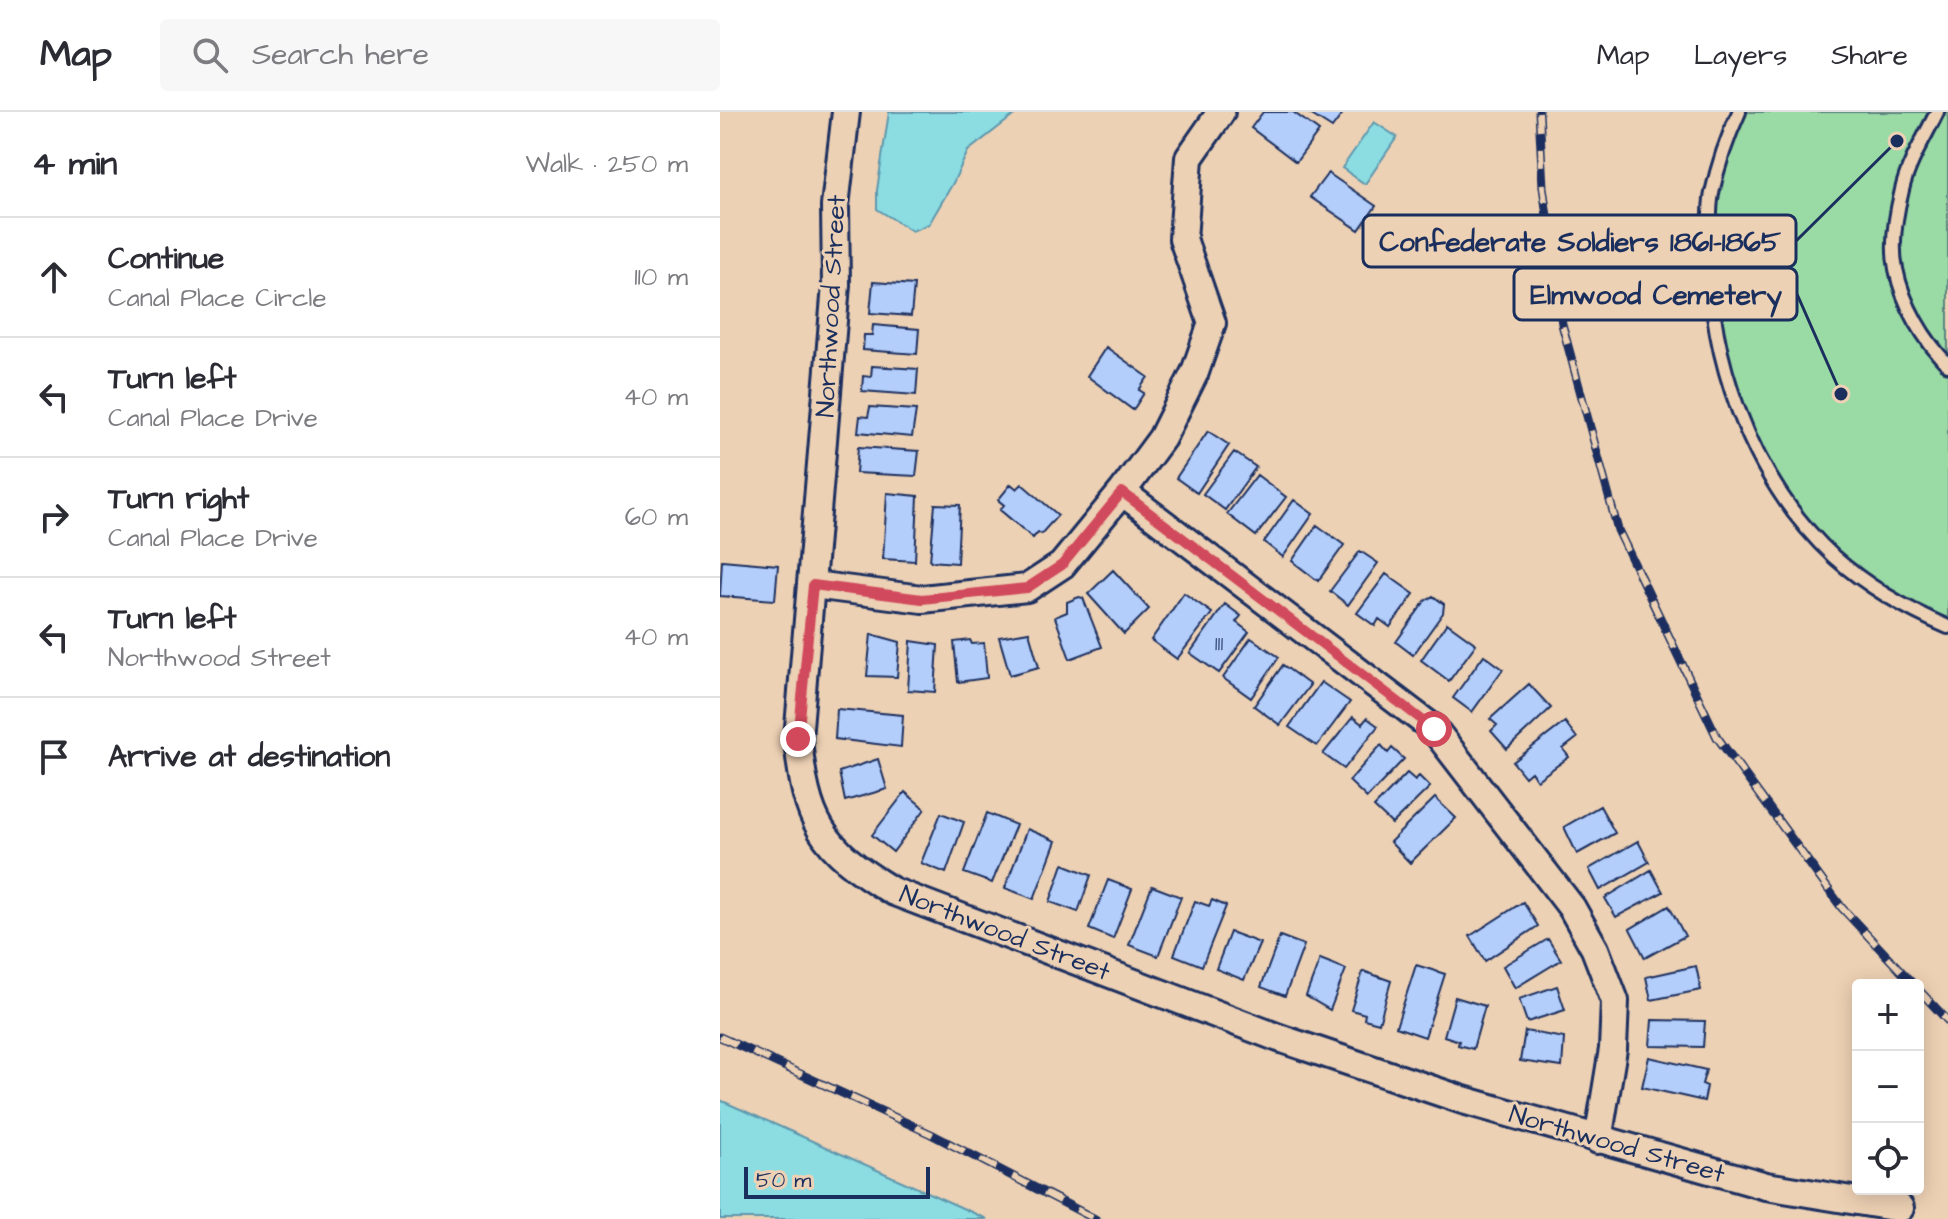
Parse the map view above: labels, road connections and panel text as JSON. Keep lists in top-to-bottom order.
{
  "streets": {
    "street": ["Northwood Street"]
  },
  "places": ["Confederate Soldiers 1861-1865", "Elmwood Cemetery"],
  "house_numbers": ["111"],
  "scale_bar": "50 m",
  "page": {
    "header": "Map",
    "search": "Search here",
    "nav": ["Map", "Layers", "Share"],
    "heading": ["4 min", "Walk · 250 m"],
    "list": [
      ["Continue", "Canal Place Circle", "110 m"],
      ["Turn left", "Canal Place Drive", "40 m"],
      ["Turn right", "Canal Place Drive", "60 m"],
      ["Turn left", "Northwood Street", "40 m"],
      "Arrive at destination"
    ],
    "map_buttons": ["+", "−"],
    "scale": "50 m"
  }
}
